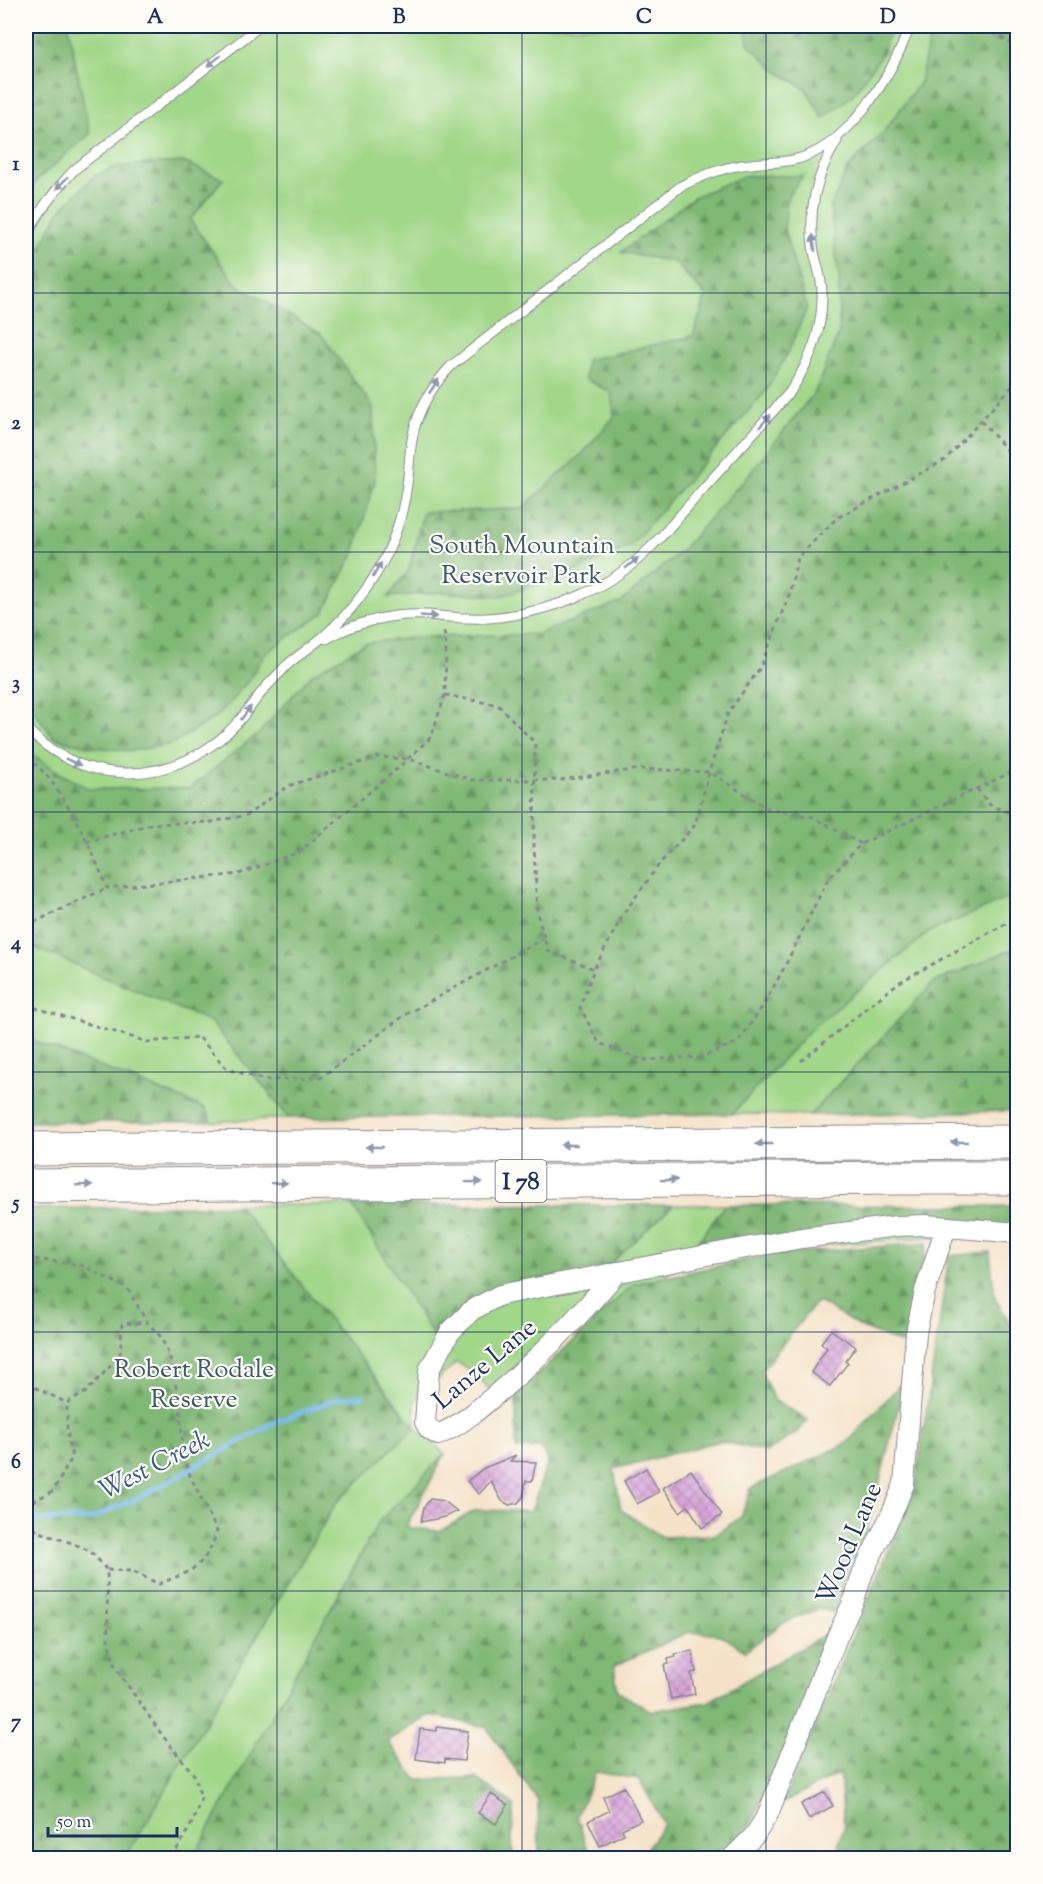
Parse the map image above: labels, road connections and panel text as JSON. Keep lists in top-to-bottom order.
{
  "streets": {
    "highway": ["I 78"],
    "street": ["Lanze Lane", "Wood Lane"]
  },
  "crossings": [
    ["Lanze Lane", "Wood Lane"]
  ],
  "water": ["West Creek"],
  "parks": ["South Mountain Reservoir Park", "Robert Rodale Reserve"],
  "scale_bar": "50 m",
  "grid": {
    "columns": [
      "A",
      "B",
      "C",
      "D"
    ],
    "rows": [
      "1",
      "2",
      "3",
      "4",
      "5",
      "6",
      "7"
    ]
  }
}
